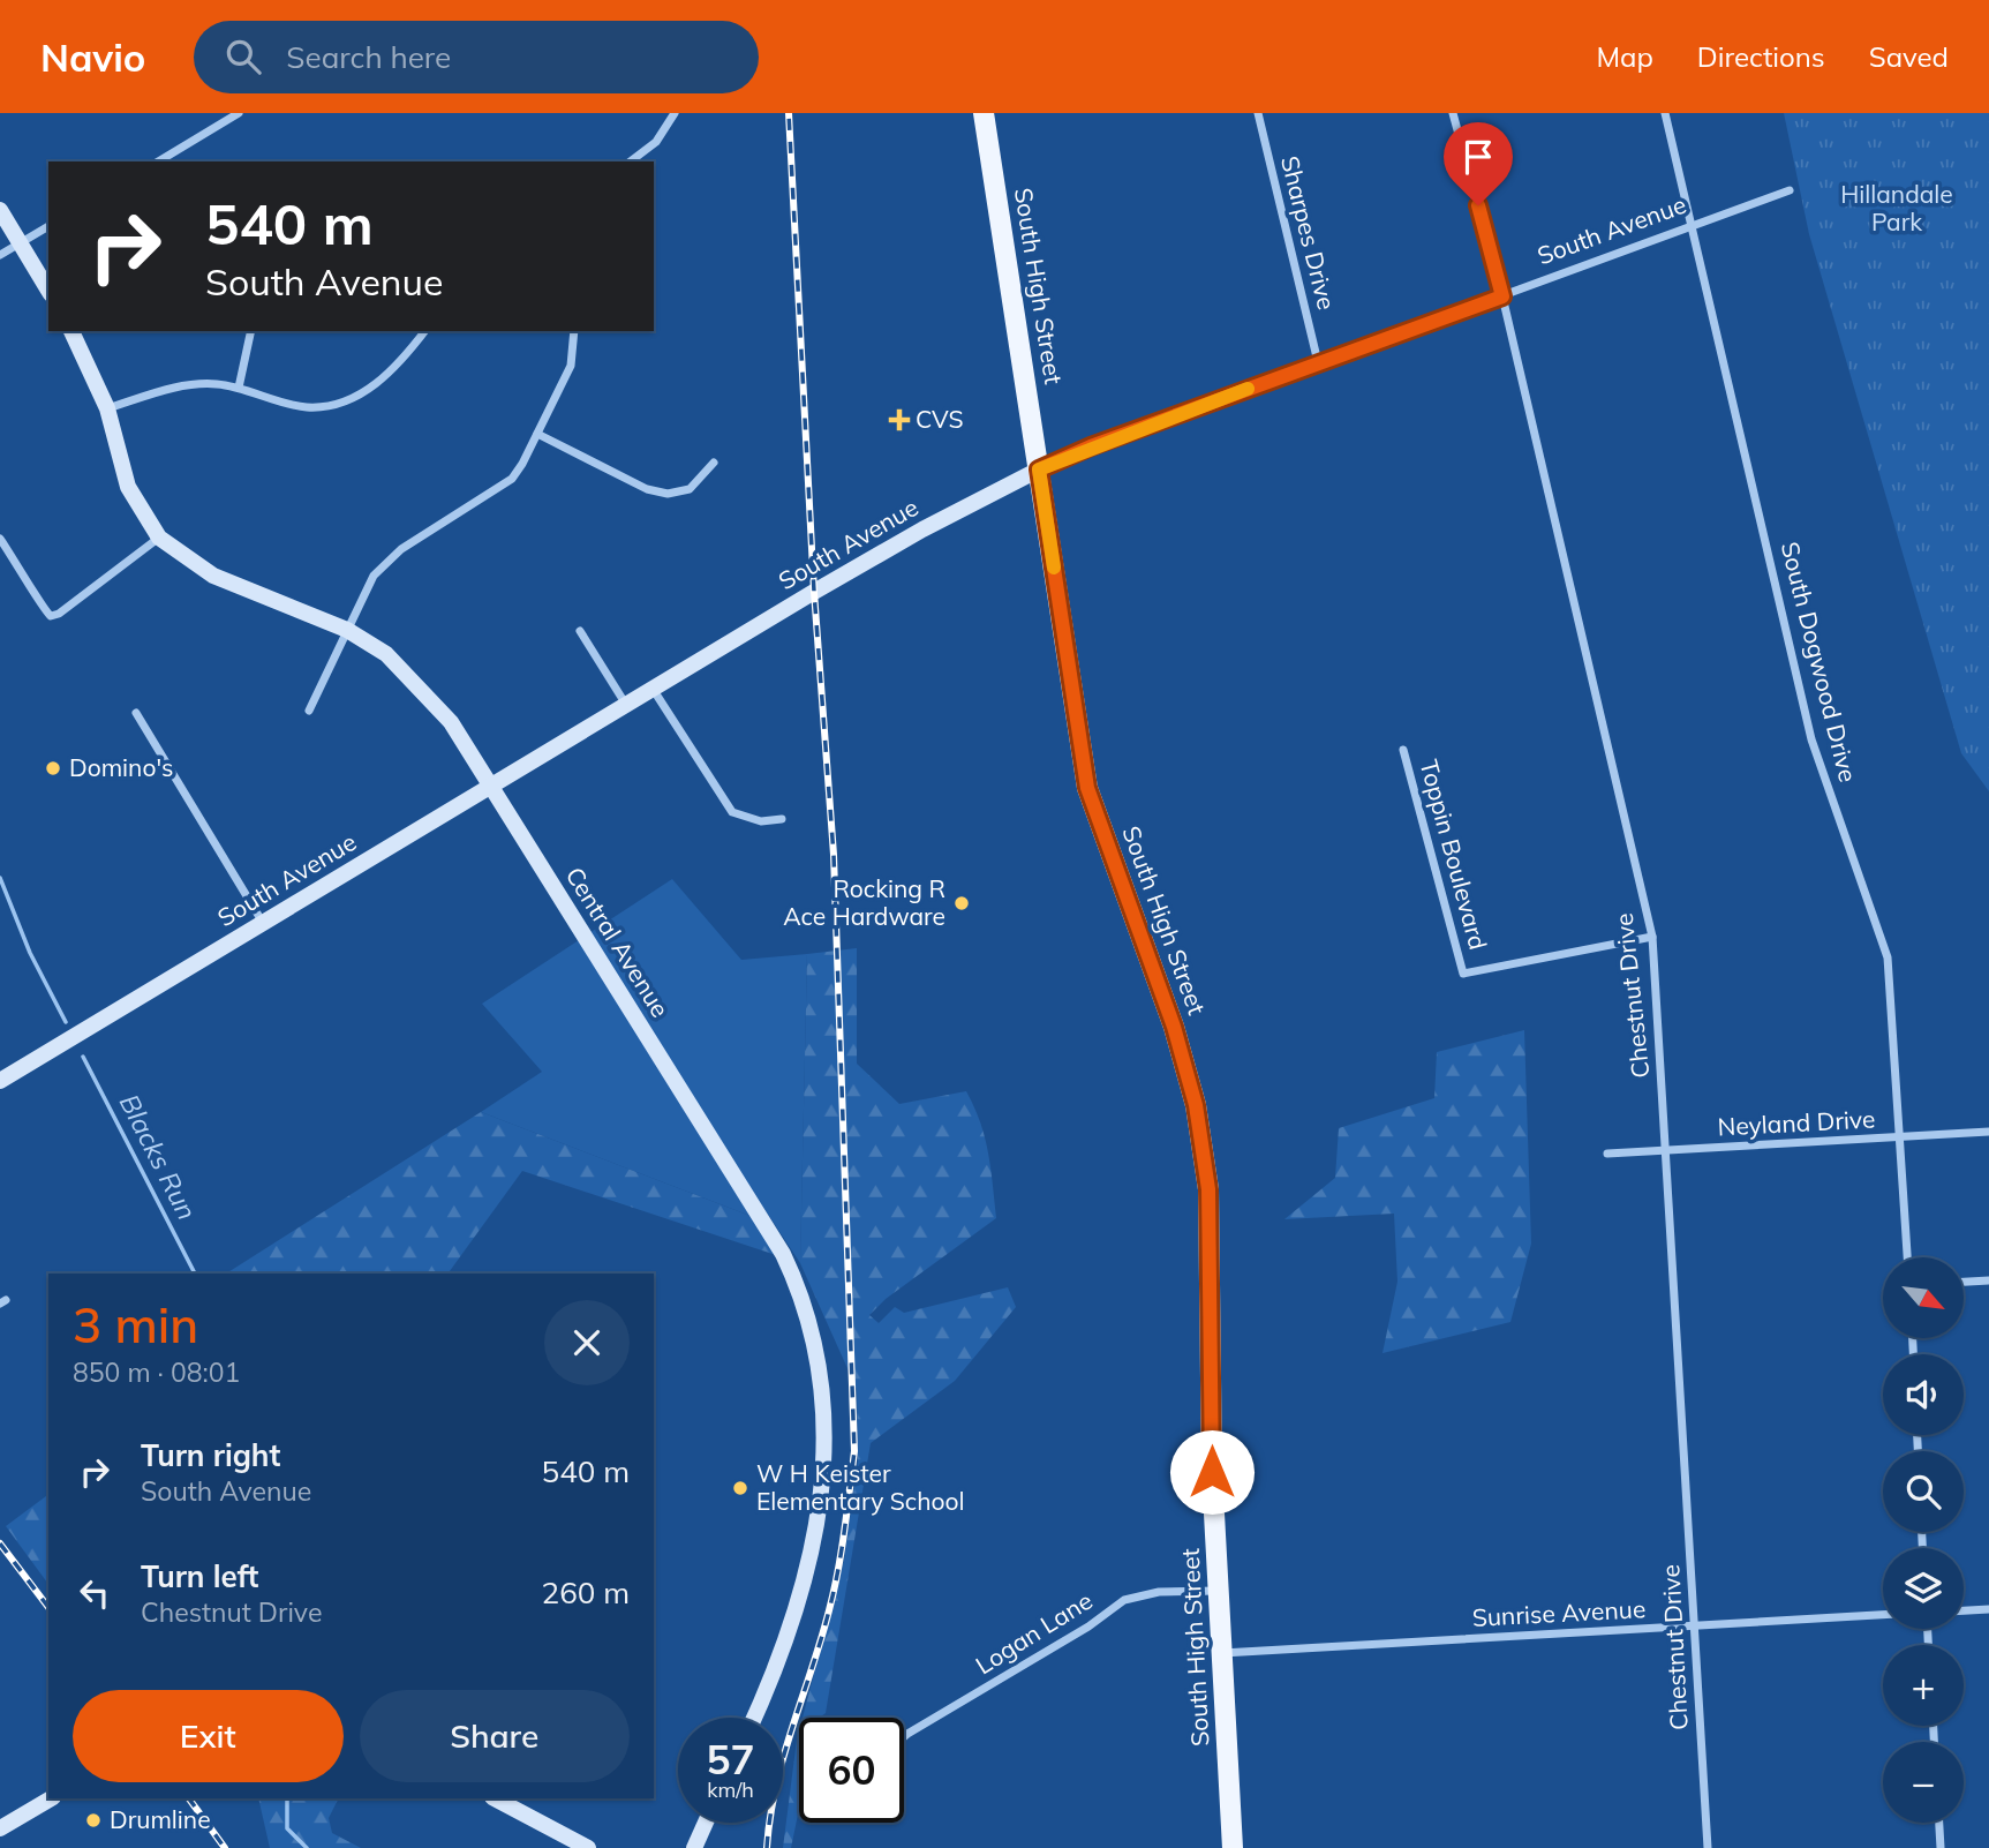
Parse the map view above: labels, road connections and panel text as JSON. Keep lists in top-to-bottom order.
{
  "streets": {
    "main road": ["South High Street"],
    "street": [
      "South Avenue",
      "Sharpes Drive",
      "South Dogwood Drive",
      "Toppin Boulevard",
      "Central Avenue",
      "Chestnut Drive",
      "Neyland Drive",
      "Sunrise Avenue",
      "Logan Lane"
    ]
  },
  "crossings": [
    ["South Avenue", "Sharpes Drive"],
    ["South Avenue", "South High Street"],
    ["South Avenue", "South Dogwood Drive"],
    ["South Avenue", "Central Avenue"],
    ["South Avenue", "Chestnut Drive"],
    ["South High Street", "Sunrise Avenue"],
    ["South High Street", "Logan Lane"],
    ["South Dogwood Drive", "Neyland Drive"],
    ["Toppin Boulevard", "Chestnut Drive"],
    ["Chestnut Drive", "Neyland Drive"],
    ["Chestnut Drive", "Sunrise Avenue"]
  ],
  "water": ["Blacks Run"],
  "parks": ["Hillandale Park"],
  "places": {
    "health": ["CVS"],
    "other": [
      "Domino's",
      "Rocking R Ace Hardware",
      "W H Keister Elementary School",
      "Drumline"
    ]
  },
  "north": "bottom right",
  "page": {
    "header": "Navio",
    "search": "Search here",
    "nav": ["Map", "Directions", "Saved"],
    "turn": ["540 m", "South Avenue"],
    "map_buttons": ["+", "−"],
    "heading": ["3 min", "850 m · 08:01"],
    "list": [
      {
        "name": "Turn right",
        "note": "South Avenue",
        "value": "540 m"
      },
      {
        "name": "Turn left",
        "note": "Chestnut Drive",
        "value": "260 m"
      }
    ],
    "buttons": ["Exit", "Share"],
    "speed": "57 km/h",
    "limit": "60"
  }
}
